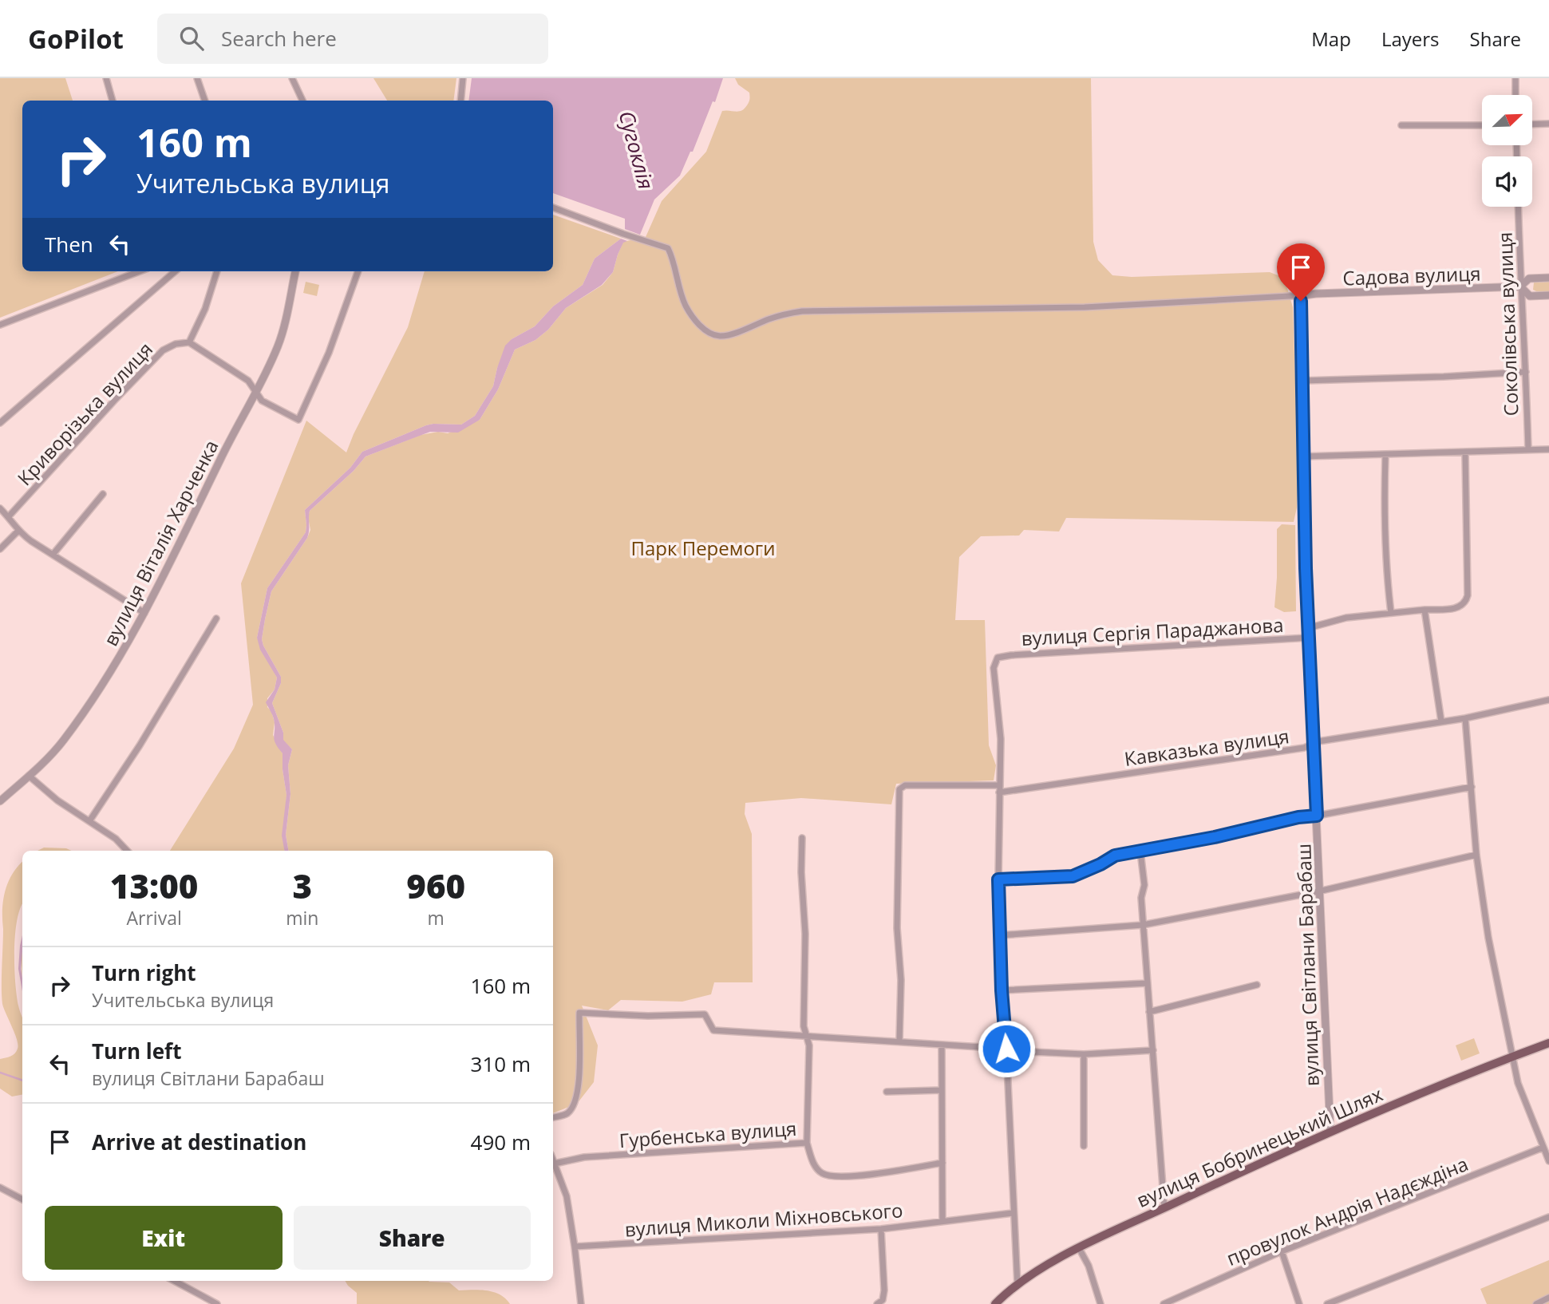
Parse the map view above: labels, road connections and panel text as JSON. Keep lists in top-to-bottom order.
{
  "streets": {
    "main road": ["вулиця Бобринецький Шлях"],
    "street": [
      "Садова вулиця",
      "Соколівська вулиця",
      "Криворізька вулиця",
      "вулиця Віталія Харченка",
      "вулиця Сергія Параджанова",
      "Кавказька вулиця",
      "вулиця Світлани Барабаш",
      "Гурбенська вулиця",
      "провулок Андрія Надєждіна",
      "вулиця Миколи Міхновського"
    ]
  },
  "crossings": [
    ["Садова вулиця", "Соколівська вулиця"],
    ["Садова вулиця", "вулиця Світлани Барабаш"],
    ["вулиця Сергія Параджанова", "вулиця Світлани Барабаш"],
    ["Кавказька вулиця", "вулиця Світлани Барабаш"],
    ["вулиця Світлани Барабаш", "вулиця Бобринецький Шлях"]
  ],
  "water": ["Сугоклія"],
  "parks": ["Парк Перемоги"],
  "north": "top right",
  "page": {
    "header": "GoPilot",
    "search": "Search here",
    "nav": ["Map", "Layers", "Share"],
    "turn": ["160 m", "Учительська вулиця"],
    "then": "Then",
    "eta": [
      "13:00",
      "Arrival",
      "3",
      "min",
      "960",
      "m"
    ],
    "list": [
      {
        "name": "Turn right",
        "note": "Учительська вулиця",
        "value": "160 m"
      },
      {
        "name": "Turn left",
        "note": "вулиця Світлани Барабаш",
        "value": "310 m"
      },
      {
        "name": "Arrive at destination",
        "value": "490 m"
      }
    ],
    "buttons": ["Exit", "Share"]
  }
}
